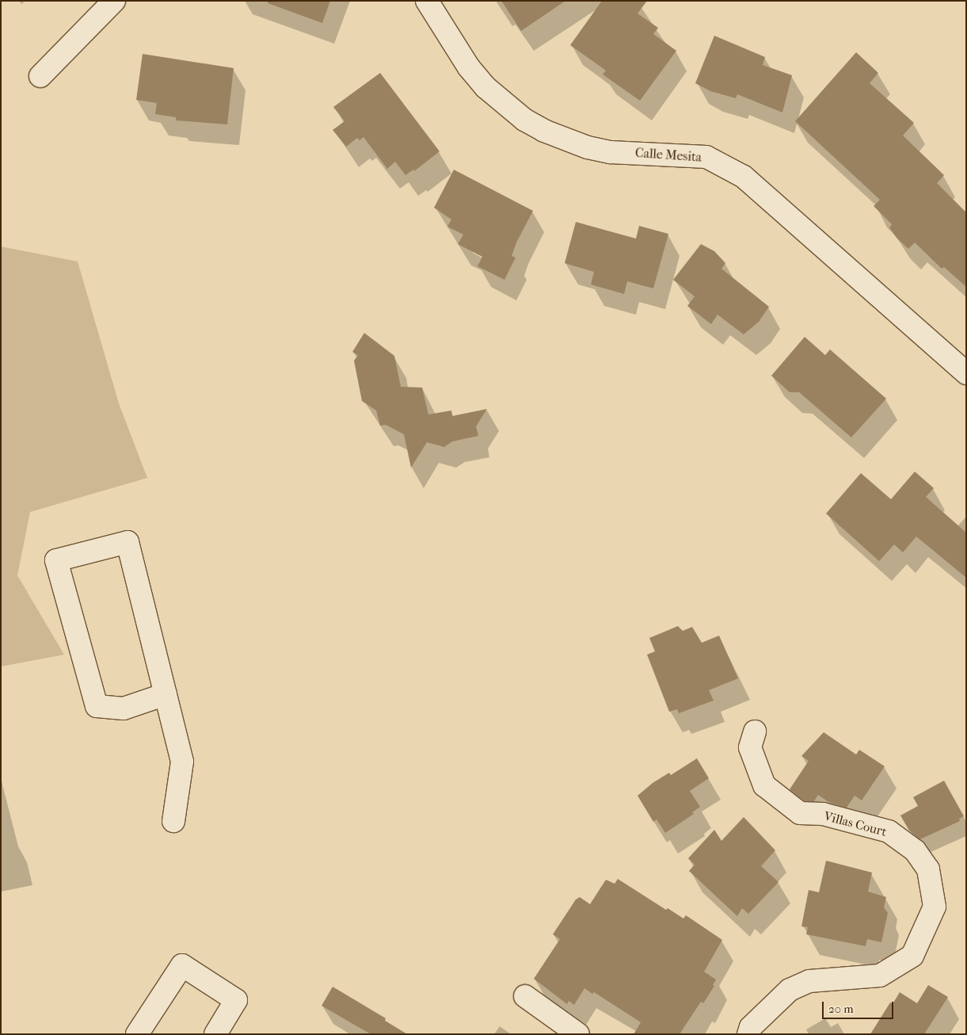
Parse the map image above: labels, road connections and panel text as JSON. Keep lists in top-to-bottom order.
{
  "streets": {
    "street": ["Calle Mesita", "Villas Court"]
  },
  "scale_bar": "20 m"
}
